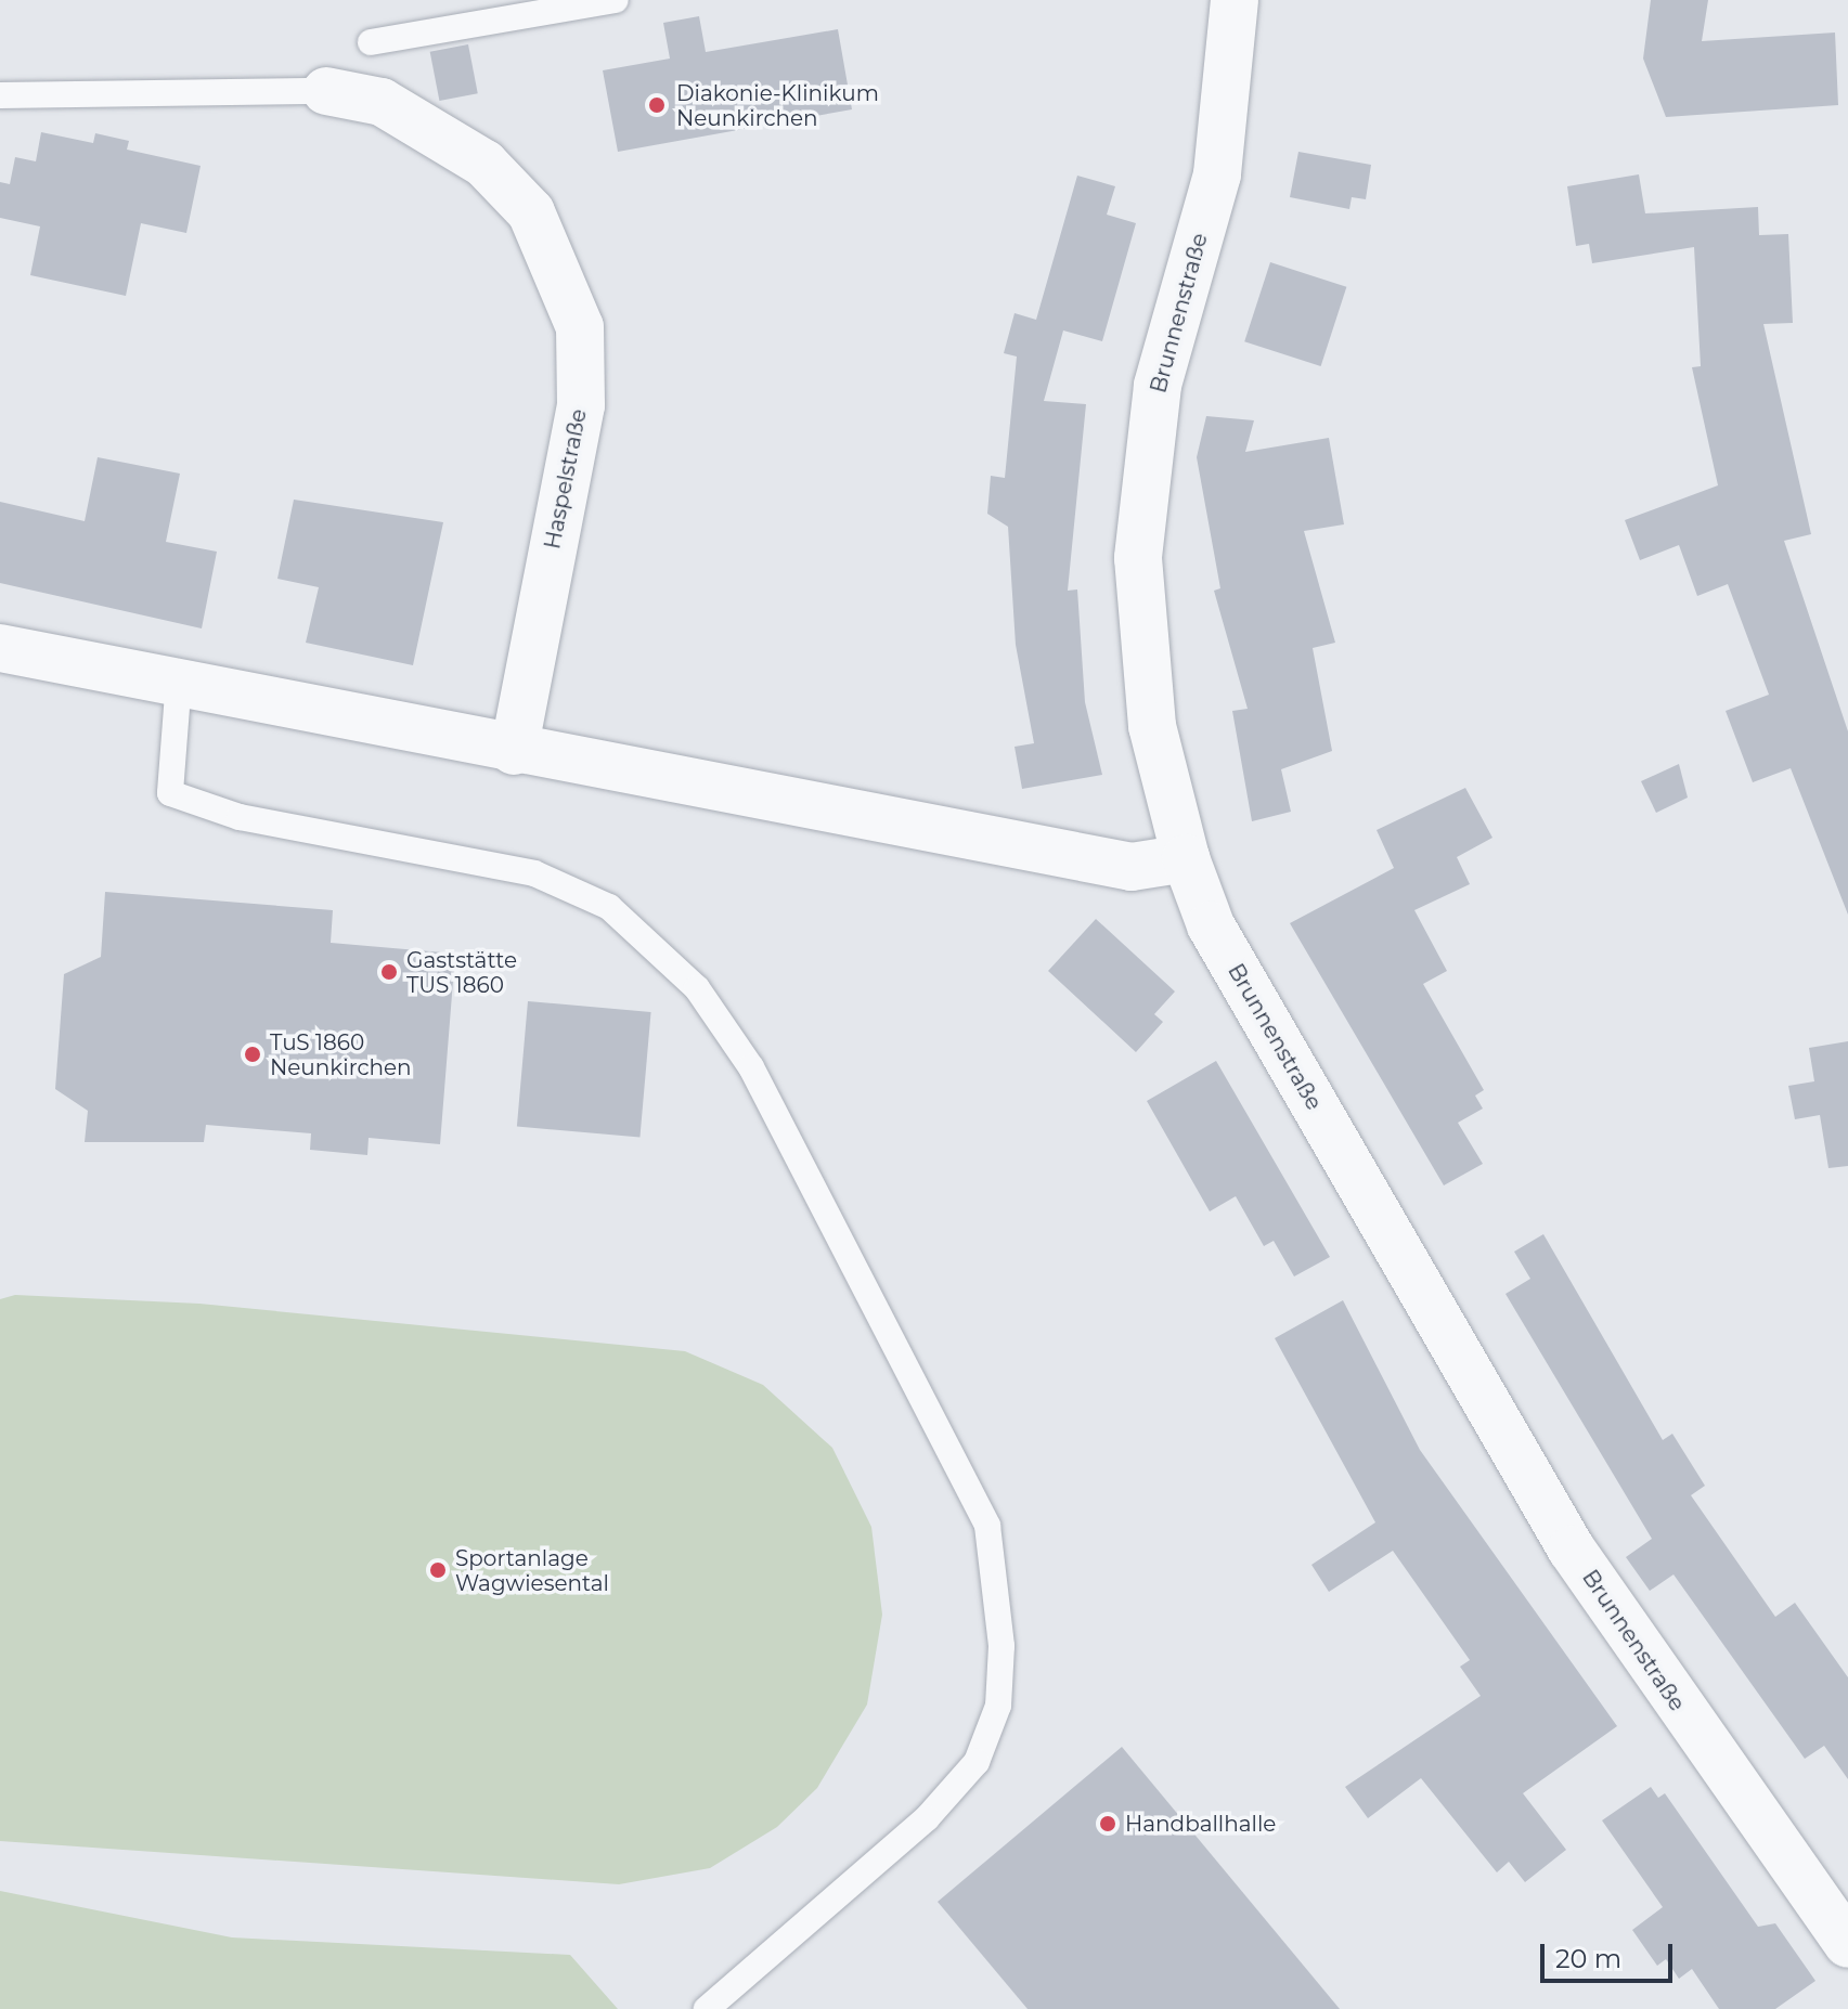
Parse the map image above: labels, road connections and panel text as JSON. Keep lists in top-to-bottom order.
{
  "streets": {
    "street": ["Brunnenstraße", "Haspelstraße"]
  },
  "places": [
    "Diakonie-Klinikum Neunkirchen",
    "Gaststätte TUS 1860",
    "TuS 1860 Neunkirchen",
    "Sportanlage Wagwiesental",
    "Handballhalle"
  ],
  "scale_bar": "20 m"
}
